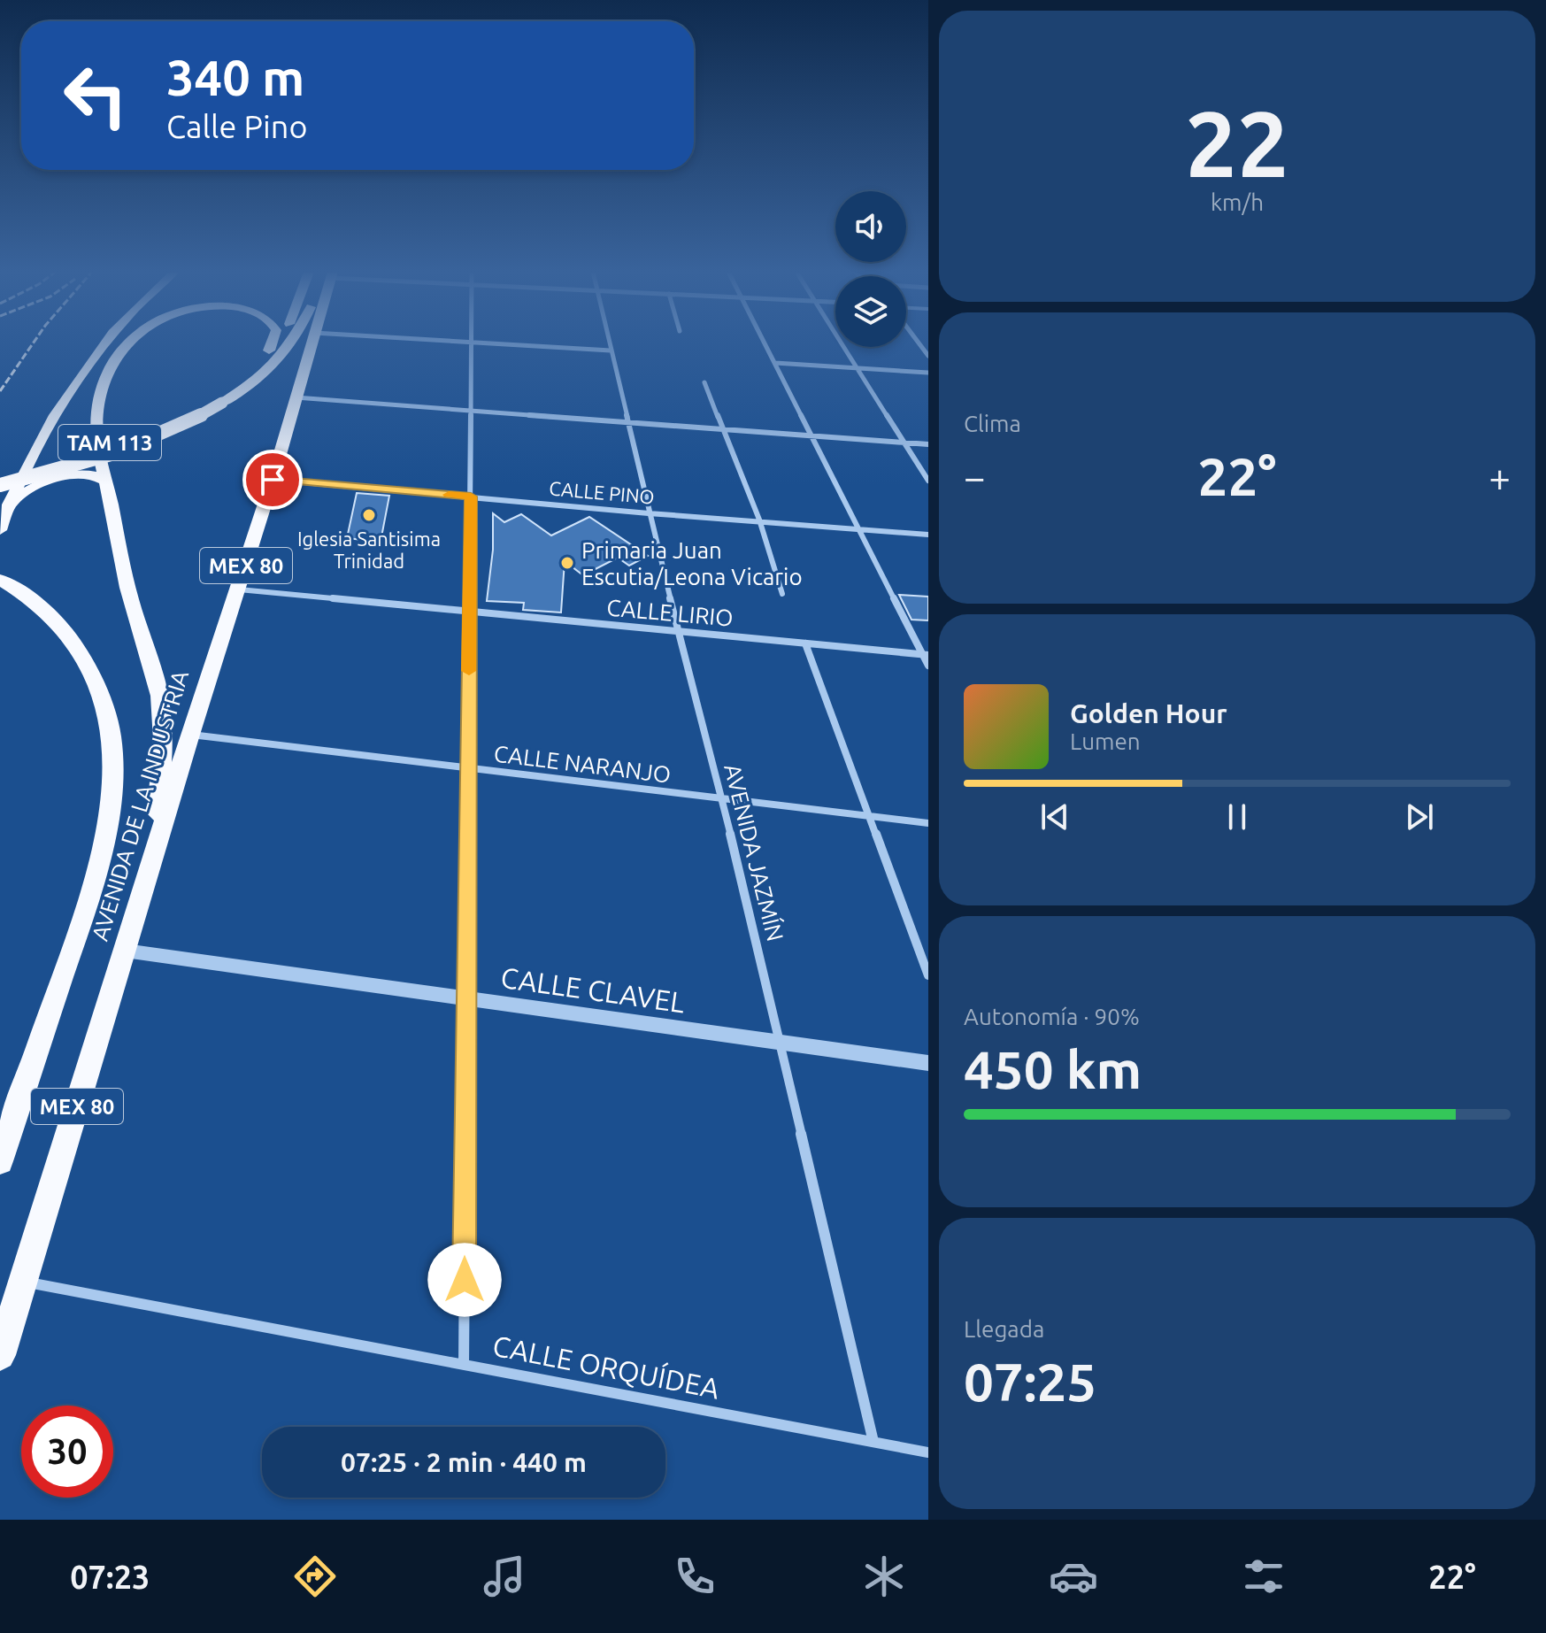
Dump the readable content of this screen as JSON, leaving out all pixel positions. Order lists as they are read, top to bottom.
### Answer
{
  "streets": {
    "highway": ["TAM 113", "MEX 80", "AVENIDA DE LA INDUSTRIA"],
    "street": [
      "CALLE PINO",
      "CALLE LIRIO",
      "CALLE NARANJO",
      "AVENIDA JAZMÍN",
      "CALLE CLAVEL",
      "CALLE ORQUÍDEA"
    ]
  },
  "crossings": [
    ["CALLE PINO", "AVENIDA DE LA INDUSTRIA"],
    ["CALLE PINO", "AVENIDA JAZMÍN"],
    ["CALLE LIRIO", "AVENIDA DE LA INDUSTRIA"],
    ["CALLE LIRIO", "AVENIDA JAZMÍN"],
    ["CALLE NARANJO", "AVENIDA DE LA INDUSTRIA"],
    ["CALLE NARANJO", "AVENIDA JAZMÍN"],
    ["AVENIDA DE LA INDUSTRIA", "CALLE CLAVEL"],
    ["AVENIDA DE LA INDUSTRIA", "CALLE ORQUÍDEA"],
    ["AVENIDA JAZMÍN", "CALLE CLAVEL"],
    ["AVENIDA JAZMÍN", "CALLE ORQUÍDEA"]
  ],
  "places": ["Iglesia Santisima Trinidad", "Primaria Juan Escutia/Leona Vicario"],
  "page": {
    "tile": [
      ["22", "km/h"],
      "Clima",
      ["Autonomía · 90%", "450 km"],
      ["Llegada", "07:25"]
    ],
    "turn": ["340 m", "Calle Pino"],
    "heat": ["−", "22°", "+"],
    "song": ["Golden Hour", "Lumen"],
    "limit": "30",
    "trip": "07:25 · 2 min · 440 m",
    "tabs": ["07:23", "22°"]
  }
}
